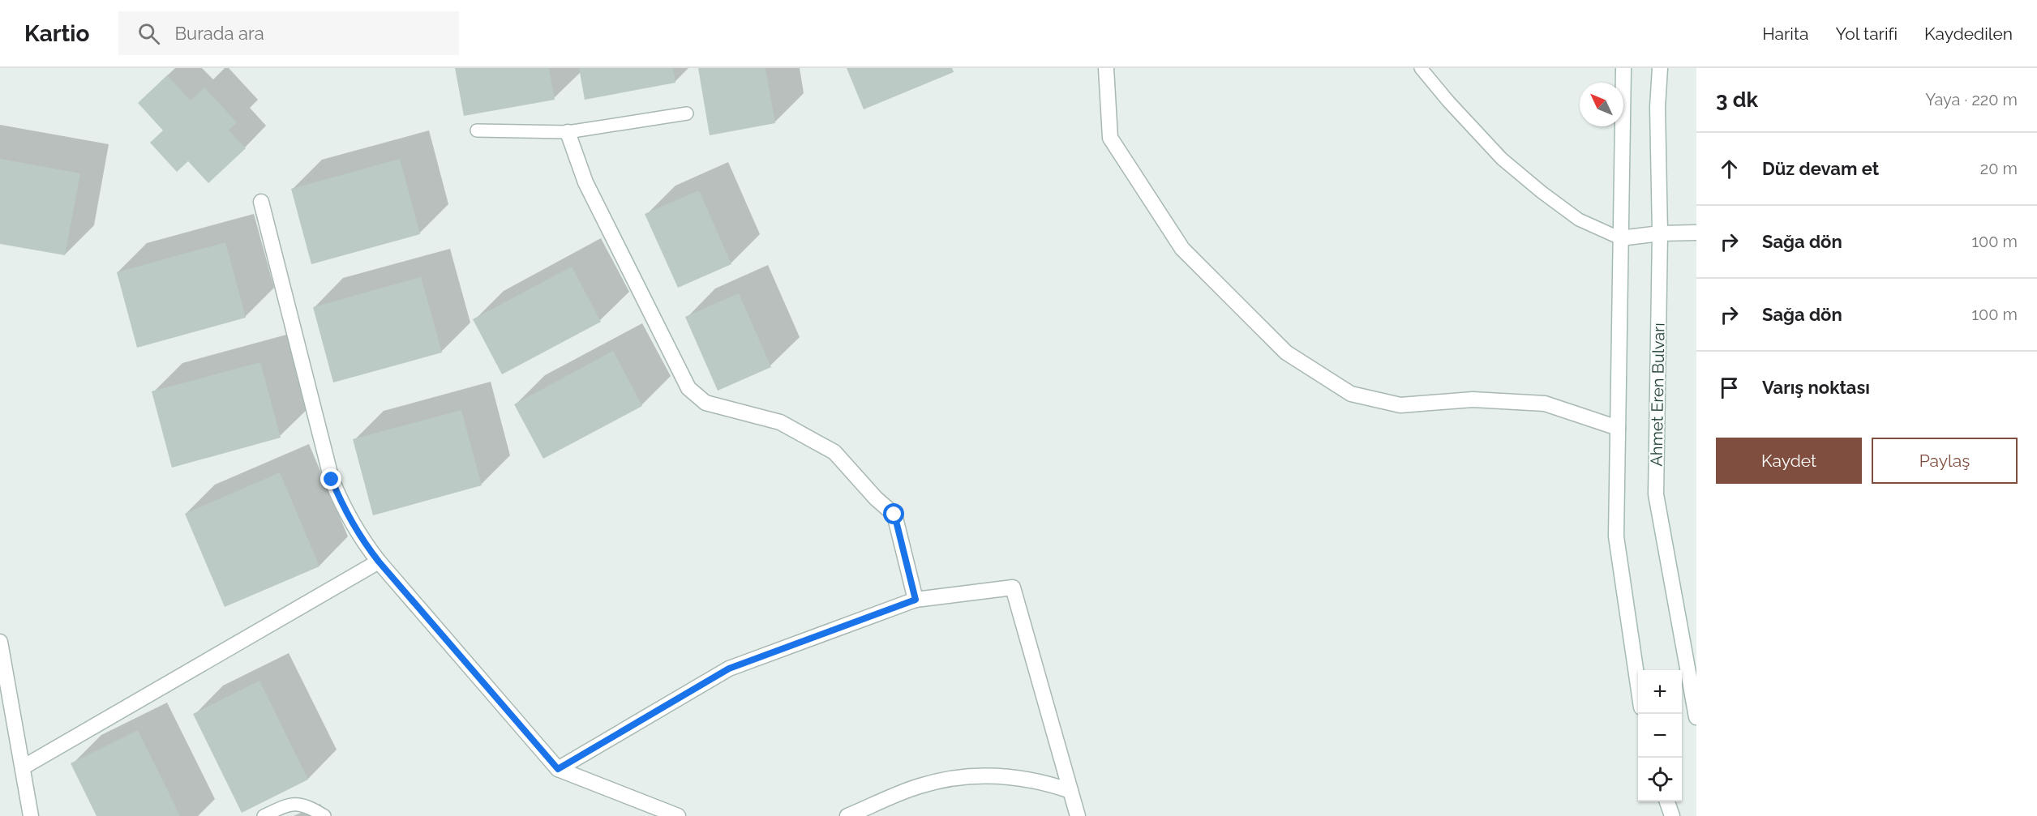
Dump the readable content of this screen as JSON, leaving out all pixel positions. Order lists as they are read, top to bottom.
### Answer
{
  "streets": {
    "street": ["Ahmet Eren Bulvarı"]
  },
  "north": "top left",
  "page": {
    "header": "Kartio",
    "search": "Burada ara",
    "nav": ["Harita", "Yol tarifi", "Kaydedilen"],
    "heading": ["3 dk", "Yaya · 220 m"],
    "list": [
      ["Düz devam et", "20 m"],
      ["Sağa dön", "100 m"],
      ["Sağa dön", "100 m"],
      "Varış noktası"
    ],
    "buttons": ["Kaydet", "Paylaş"],
    "map_buttons": ["+", "−"]
  }
}
